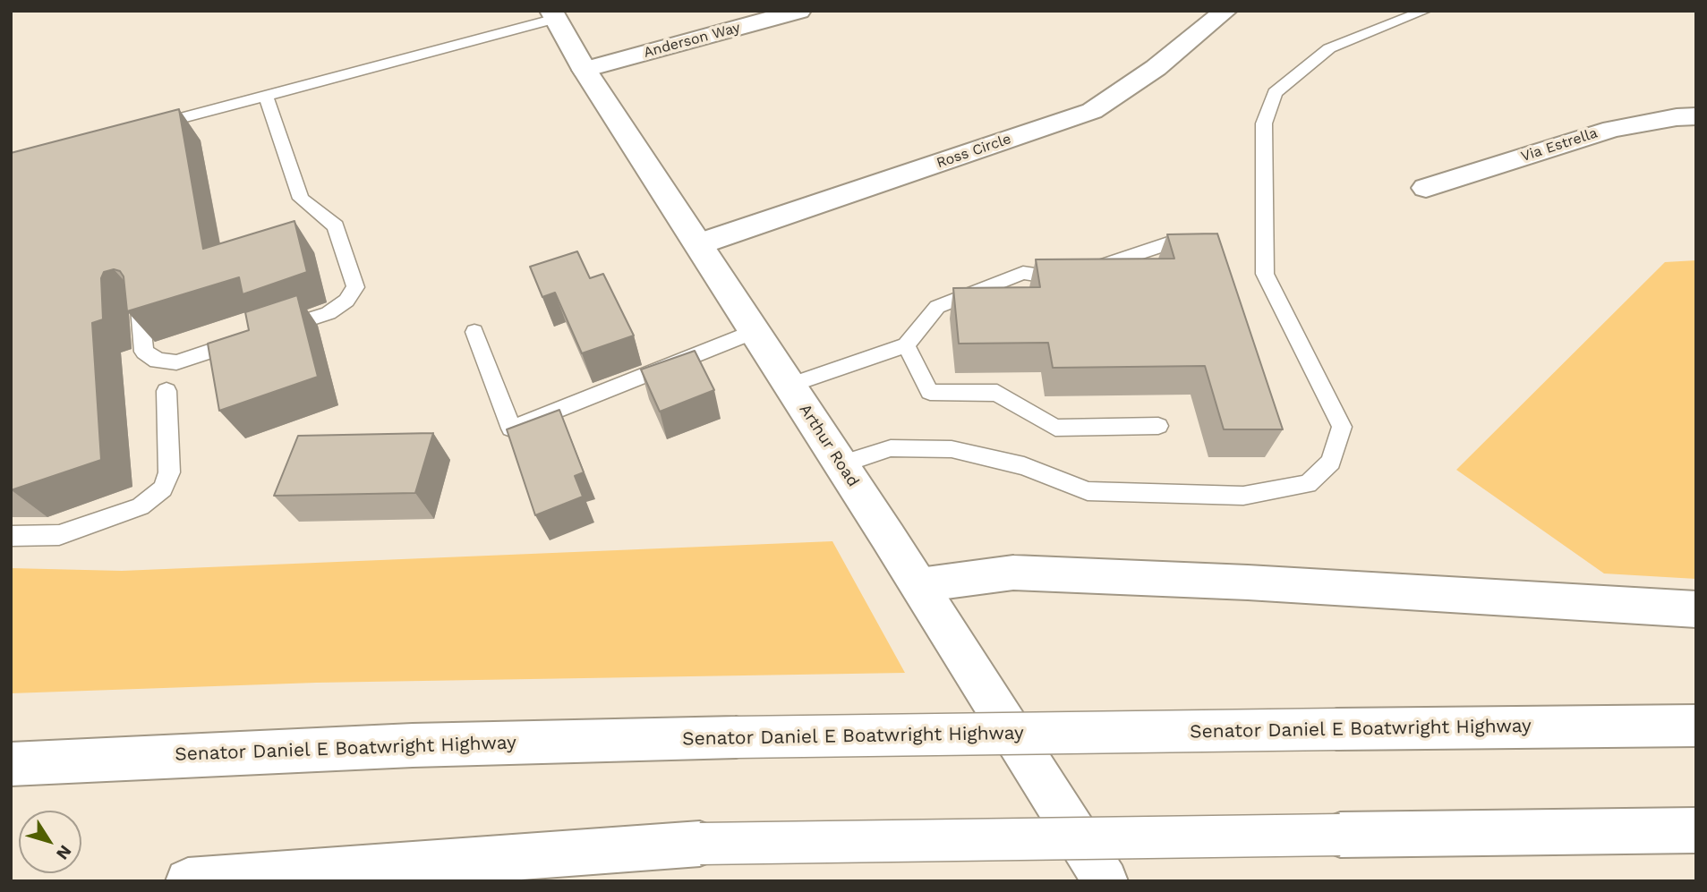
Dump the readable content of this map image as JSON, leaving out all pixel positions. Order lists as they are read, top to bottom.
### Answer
{
  "streets": {
    "main road": [
      "Anderson Way",
      "Via Estrella",
      "Ross Circle",
      "Arthur Road",
      "Senator Daniel E Boatwright Highway"
    ]
  },
  "crossings": [
    ["Anderson Way", "Arthur Road"],
    ["Ross Circle", "Arthur Road"]
  ],
  "north": "bottom right"
}
